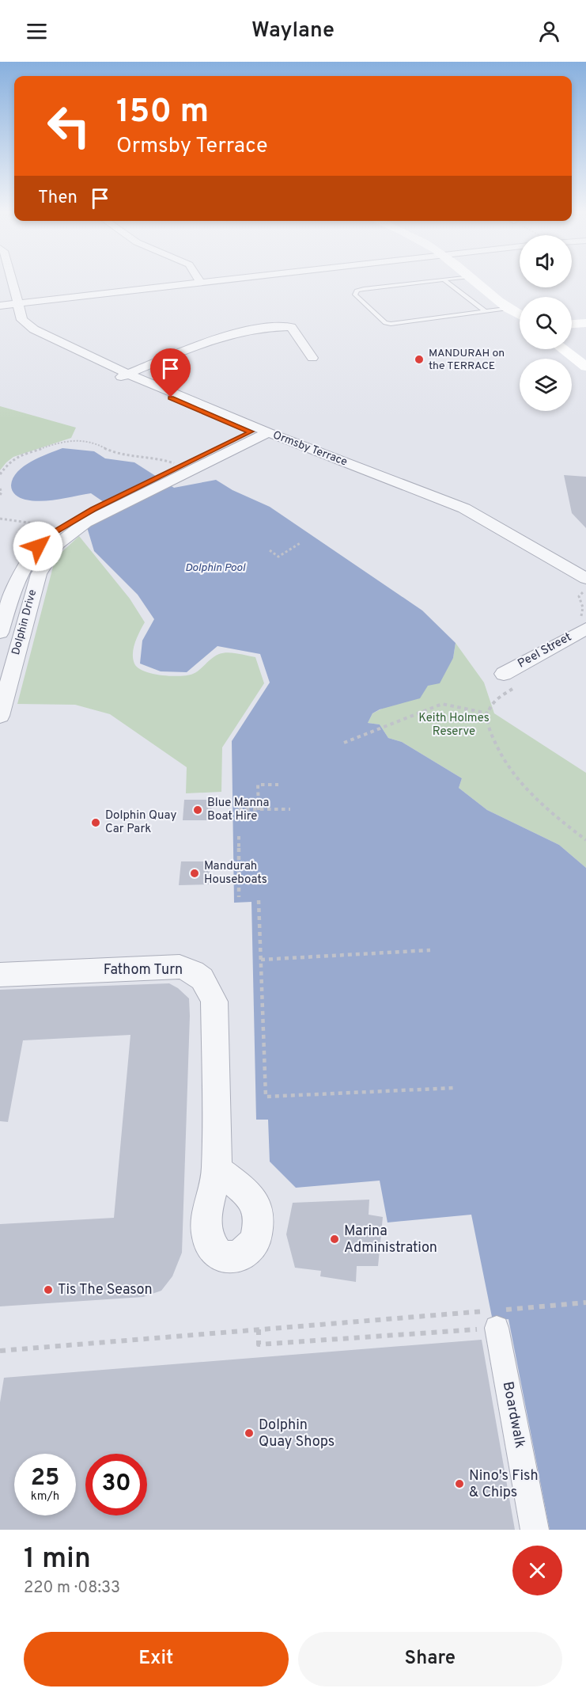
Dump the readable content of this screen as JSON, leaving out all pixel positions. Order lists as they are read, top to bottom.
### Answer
{
  "streets": {
    "street": [
      "Ormsby Terrace",
      "Dolphin Drive",
      "Peel Street",
      "Fathom Turn",
      "Boardwalk"
    ]
  },
  "crossings": [
    ["Ormsby Terrace", "Dolphin Drive"]
  ],
  "water": ["Dolphin Pool"],
  "parks": ["Keith Holmes Reserve"],
  "places": [
    "MANDURAH on the TERRACE",
    "Blue Manna Boat Hire",
    "Dolphin Quay Car Park",
    "Mandurah Houseboats",
    "Marina Administration",
    "Tis The Season",
    "Dolphin Quay Shops",
    "Nino's Fish & Chips"
  ],
  "page": {
    "header": "Waylane",
    "turn": ["150 m", "Ormsby Terrace"],
    "then": "Then",
    "speed": "25 km/h",
    "limit": "30",
    "heading": ["1 min", "220 m · 08:33"],
    "buttons": ["Exit", "Share"]
  }
}
